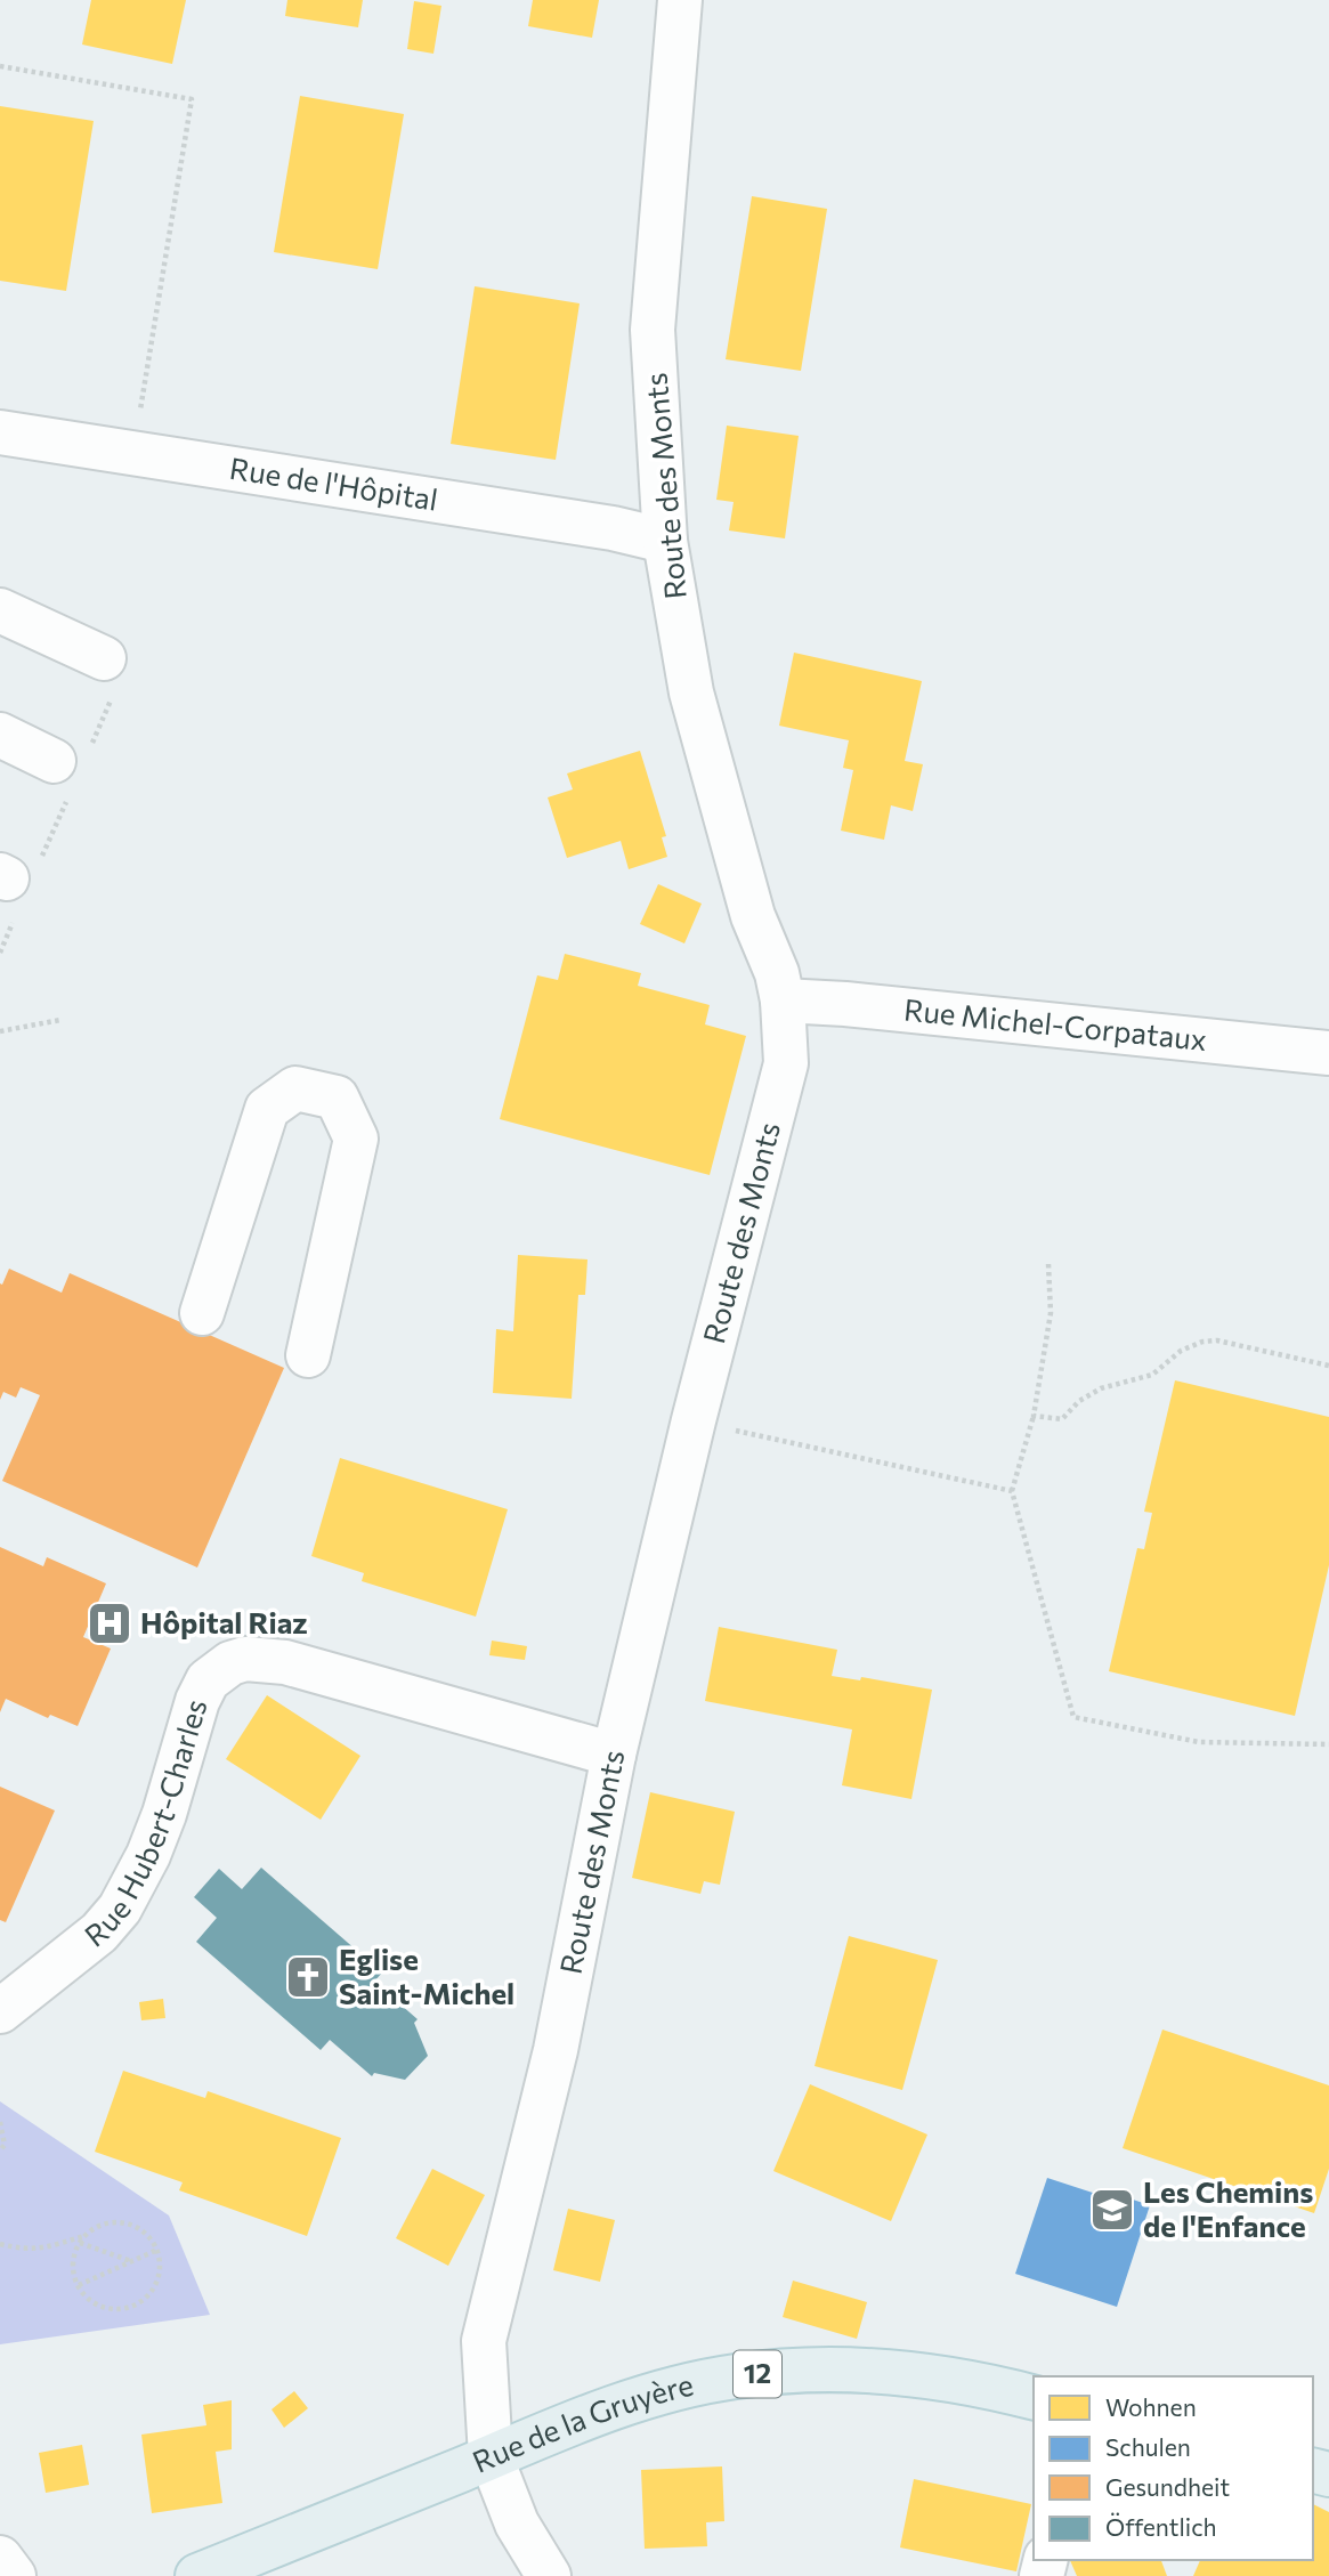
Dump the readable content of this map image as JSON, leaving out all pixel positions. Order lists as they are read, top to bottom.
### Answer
{
  "streets": {
    "main road": ["12", "Rue de la Gruyère"],
    "street": [
      "Rue de l'Hôpital",
      "Route des Monts",
      "Rue Michel-Corpataux",
      "Rue Hubert-Charles"
    ]
  },
  "crossings": [
    ["Rue de l'Hôpital", "Route des Monts"],
    ["Route des Monts", "Rue Michel-Corpataux"],
    ["Route des Monts", "Rue Hubert-Charles"],
    ["Route des Monts", "Rue de la Gruyère"]
  ],
  "places": {
    "hospital": ["Hôpital Riaz"],
    "church": ["Eglise Saint-Michel"],
    "school or university": ["Les Chemins de l'Enfance"]
  },
  "legend": [
    "Wohnen",
    "Schulen",
    "Gesundheit",
    "Öffentlich"
  ]
}
